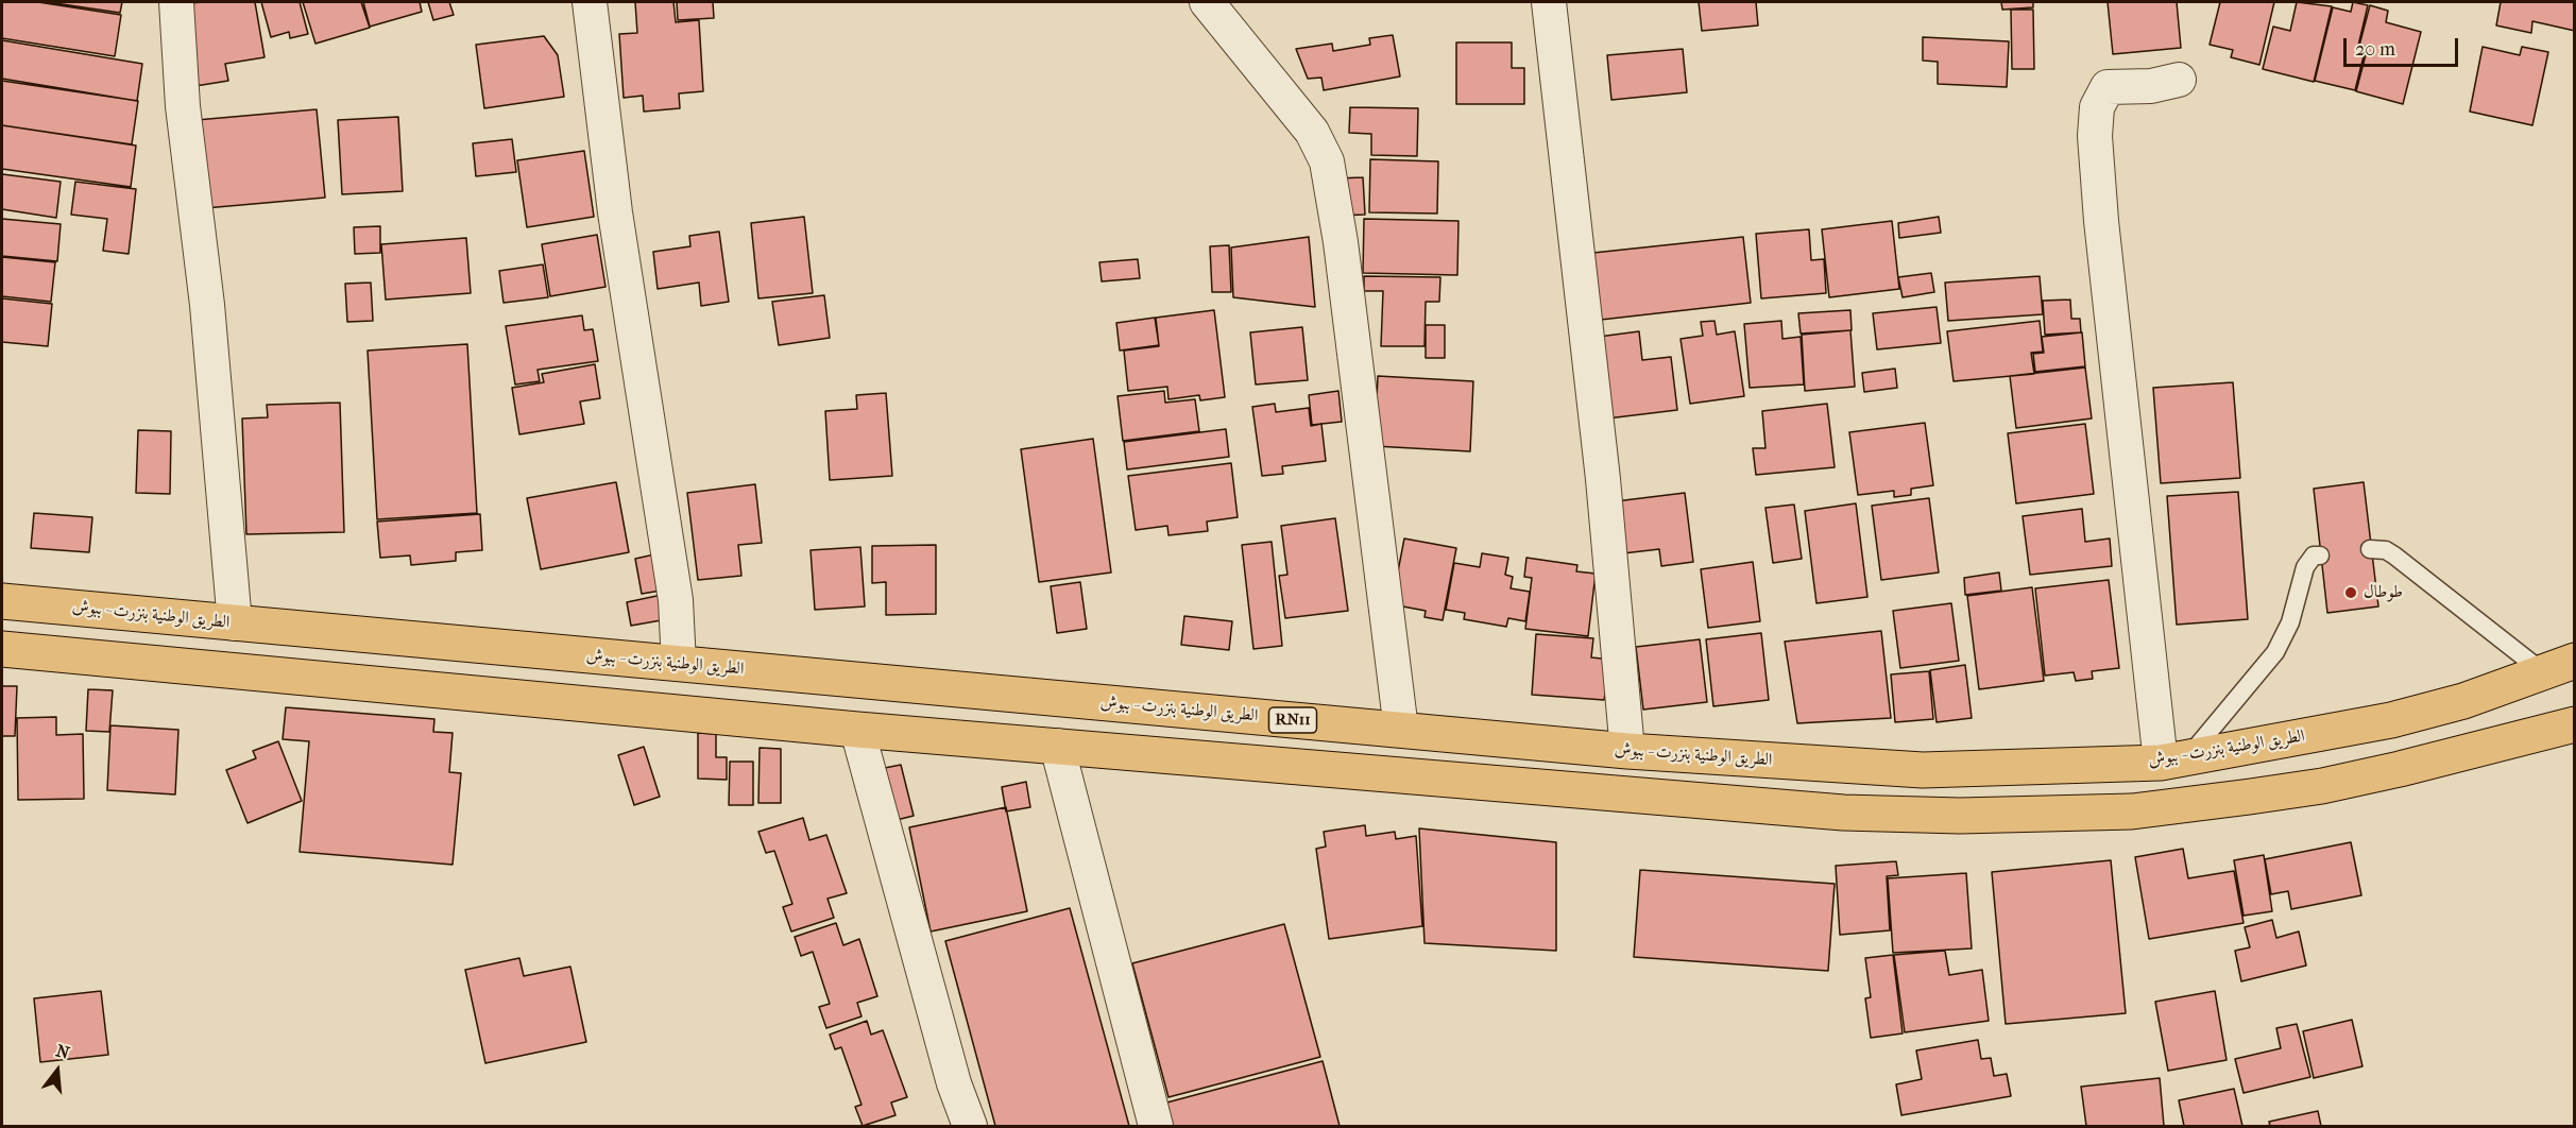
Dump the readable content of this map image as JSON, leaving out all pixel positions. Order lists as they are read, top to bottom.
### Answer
{
  "streets": {
    "main road": ["الطريق الوطنية بنزرت - ببوش", "RN11"]
  },
  "places": ["طوطال"],
  "scale_bar": "20 m",
  "north": "top"
}
